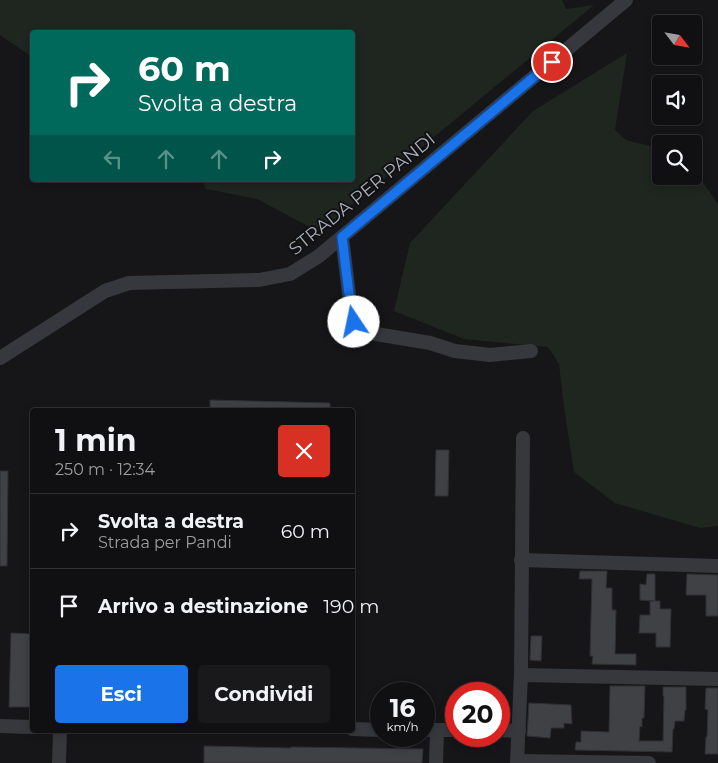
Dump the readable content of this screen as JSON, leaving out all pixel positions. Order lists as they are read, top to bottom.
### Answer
{
  "streets": {
    "street": ["STRADA PER PANDI"]
  },
  "north": "bottom right",
  "page": {
    "turn": ["60 m", "Svolta a destra"],
    "heading": ["1 min", "250 m · 12:34"],
    "list": [
      {
        "name": "Svolta a destra",
        "note": "Strada per Pandi",
        "value": "60 m"
      },
      {
        "name": "Arrivo a destinazione",
        "value": "190 m"
      }
    ],
    "buttons": ["Esci", "Condividi"],
    "speed": "16 km/h",
    "limit": "20"
  }
}
